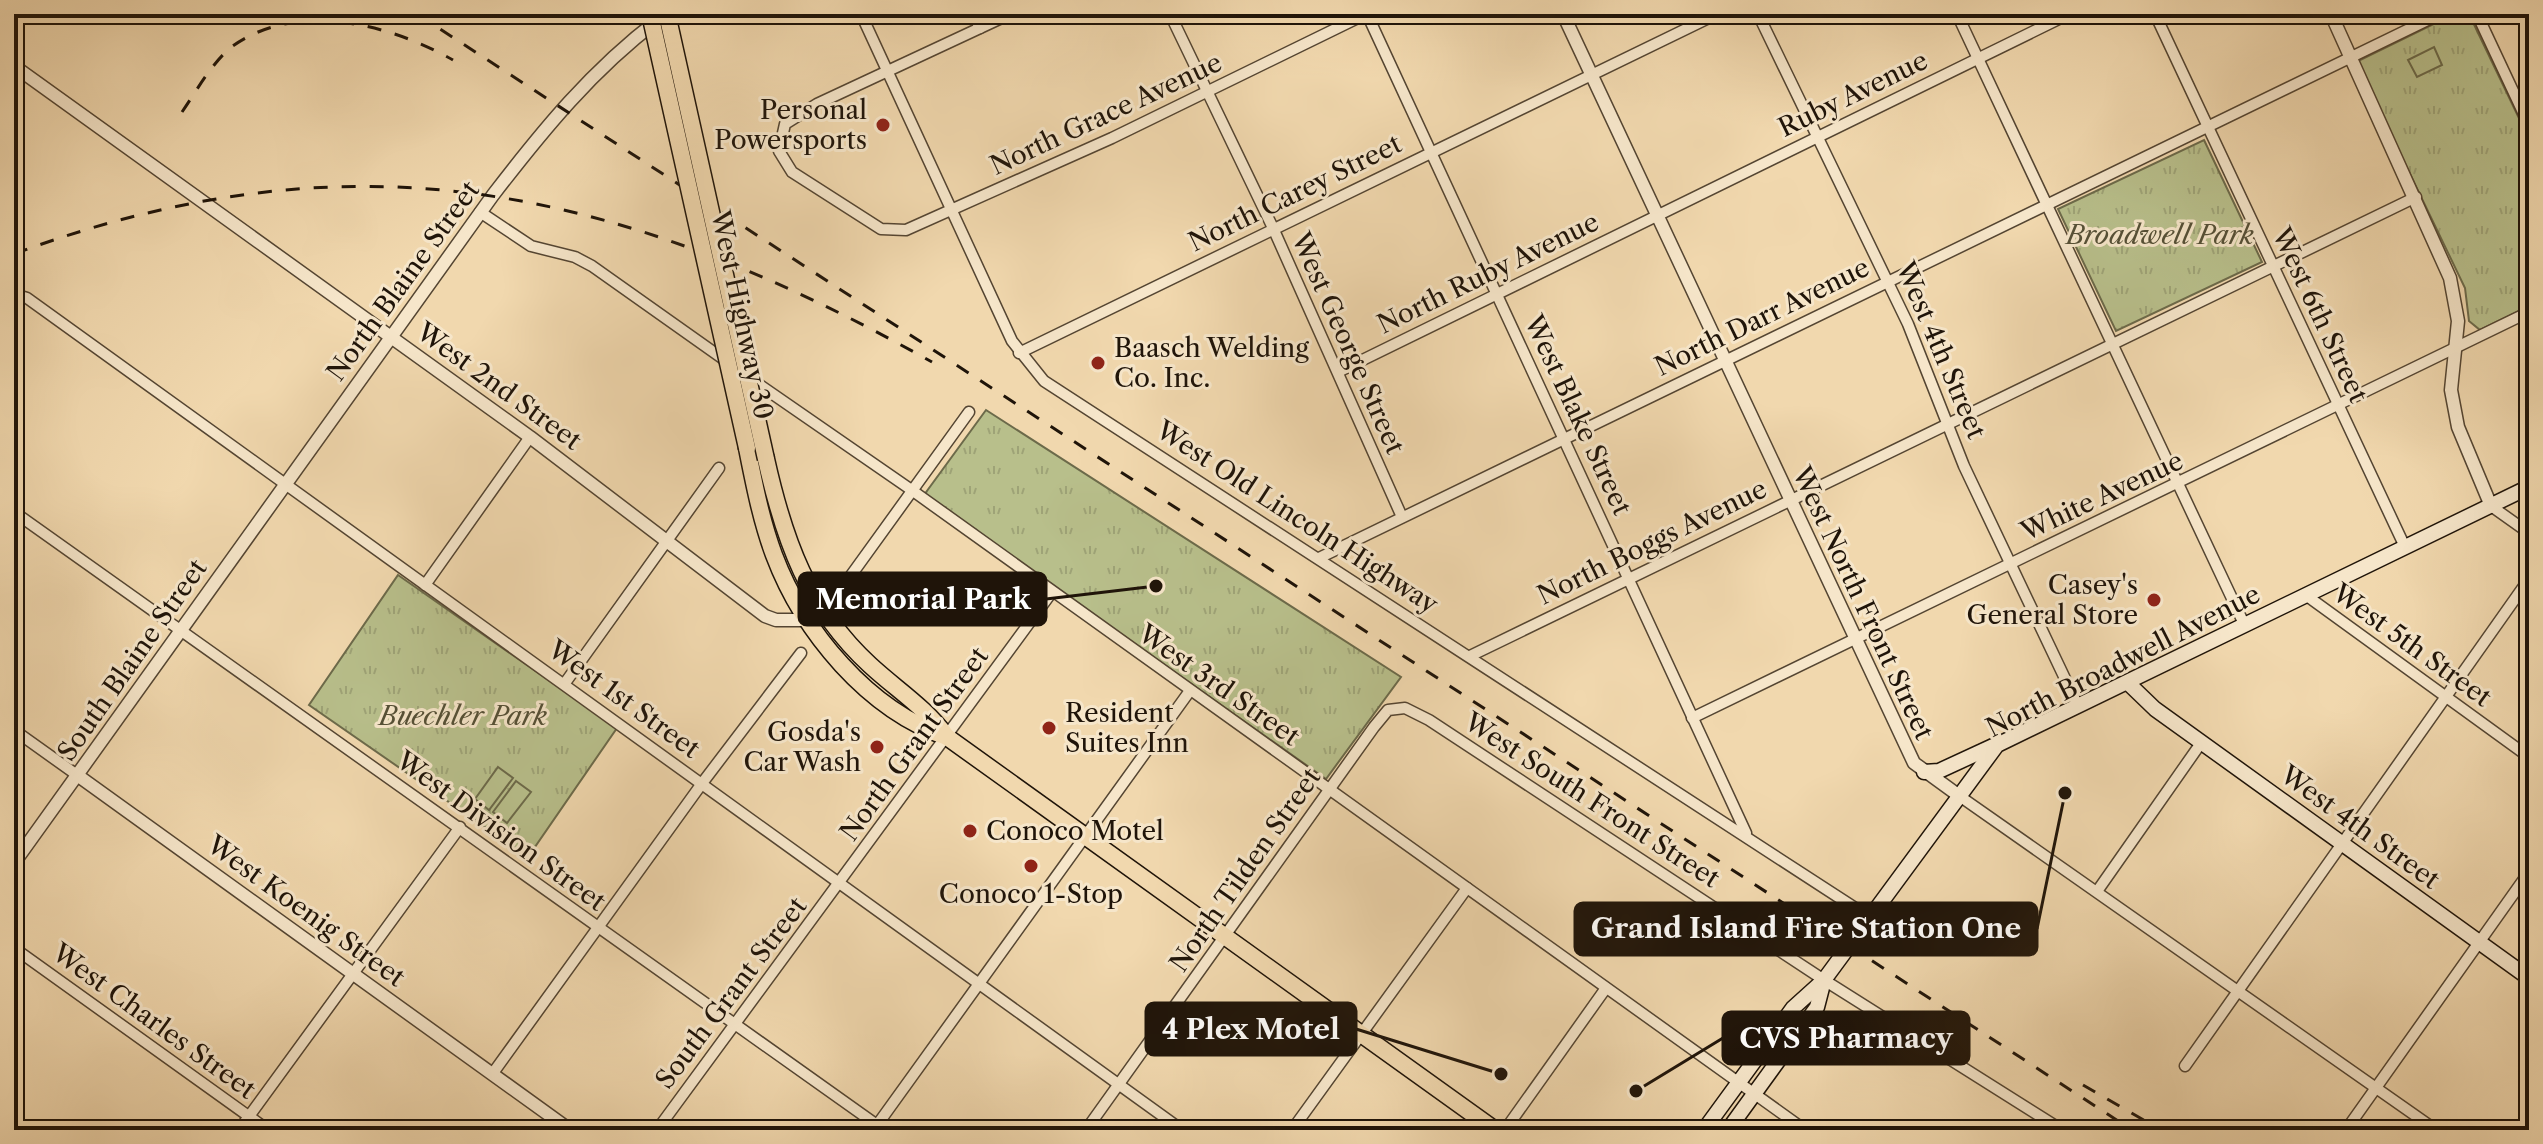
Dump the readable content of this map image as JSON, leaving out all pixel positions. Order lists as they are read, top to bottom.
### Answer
{
  "streets": {
    "highway": ["West Highway 30"],
    "main road": ["West 4th Street", "North Broadwell Avenue"],
    "street": [
      "Ruby Avenue",
      "North Grace Avenue",
      "North Carey Street",
      "North Ruby Avenue",
      "North Blaine Street",
      "West 6th Street",
      "North Darr Avenue",
      "West George Street",
      "West 2nd Street",
      "West Blake Street",
      "White Avenue",
      "West Old Lincoln Highway",
      "North Boggs Avenue",
      "West North Front Street",
      "West 5th Street",
      "South Blaine Street",
      "West 3rd Street",
      "West 1st Street",
      "North Grant Street",
      "West South Front Street",
      "West Division Street",
      "North Tilden Street",
      "West Koenig Street",
      "South Grant Street",
      "West Charles Street"
    ]
  },
  "crossings": [
    ["Ruby Avenue", "North Ruby Avenue"],
    ["Ruby Avenue", "West 4th Street"],
    ["Ruby Avenue", "West North Front Street"],
    ["North Grace Avenue", "West George Street"],
    ["North Grace Avenue", "West Blake Street"],
    ["North Grace Avenue", "West Old Lincoln Highway"],
    ["North Carey Street", "West George Street"],
    ["North Carey Street", "West Blake Street"],
    ["North Carey Street", "West Old Lincoln Highway"],
    ["North Carey Street", "West North Front Street"],
    ["North Ruby Avenue", "West George Street"],
    ["North Ruby Avenue", "West Blake Street"],
    ["North Ruby Avenue", "West North Front Street"],
    ["North Blaine Street", "West Highway 30"],
    ["North Blaine Street", "West 2nd Street"],
    ["North Blaine Street", "South Blaine Street"],
    ["North Blaine Street", "West 3rd Street"],
    ["North Blaine Street", "West 1st Street"],
    ["West Highway 30", "West 2nd Street"],
    ["West 6th Street", "North Darr Avenue"],
    ["West 6th Street", "White Avenue"],
    ["West 6th Street", "North Boggs Avenue"],
    ["West 6th Street", "North Broadwell Avenue"],
    ["North Darr Avenue", "West George Street"],
    ["North Darr Avenue", "West 4th Street"],
    ["North Darr Avenue", "West Blake Street"],
    ["North Darr Avenue", "West Old Lincoln Highway"],
    ["North Darr Avenue", "West North Front Street"],
    ["West 4th Street", "White Avenue"],
    ["West 4th Street", "North Boggs Avenue"],
    ["West 4th Street", "North Broadwell Avenue"],
    ["West Blake Street", "White Avenue"],
    ["West Blake Street", "West Old Lincoln Highway"],
    ["West Blake Street", "North Boggs Avenue"],
    ["White Avenue", "West North Front Street"],
    ["West Old Lincoln Highway", "North Boggs Avenue"],
    ["West Old Lincoln Highway", "North Broadwell Avenue"],
    ["North Boggs Avenue", "West North Front Street"],
    ["West North Front Street", "North Broadwell Avenue"],
    ["West 5th Street", "North Broadwell Avenue"],
    ["South Blaine Street", "West 1st Street"],
    ["South Blaine Street", "West Division Street"],
    ["South Blaine Street", "West Koenig Street"],
    ["North Broadwell Avenue", "West 3rd Street"],
    ["North Broadwell Avenue", "West South Front Street"],
    ["West 3rd Street", "North Grant Street"],
    ["West 3rd Street", "North Tilden Street"],
    ["West 1st Street", "North Grant Street"],
    ["West 1st Street", "North Tilden Street"],
    ["West 1st Street", "South Grant Street"],
    ["North Grant Street", "South Grant Street"],
    ["West South Front Street", "North Tilden Street"],
    ["West Division Street", "South Grant Street"]
  ],
  "parks": ["Broadwell Park", "Buechler Park"],
  "places": [
    "Personal Powersports",
    "Baasch Welding Co. Inc.",
    "Memorial Park",
    "Casey's General Store",
    "Resident Suites Inn",
    "Gosda's Car Wash",
    "Grand Island Fire Station One",
    "Conoco Motel",
    "Conoco 1-Stop",
    "4 Plex Motel",
    "CVS Pharmacy"
  ]
}
